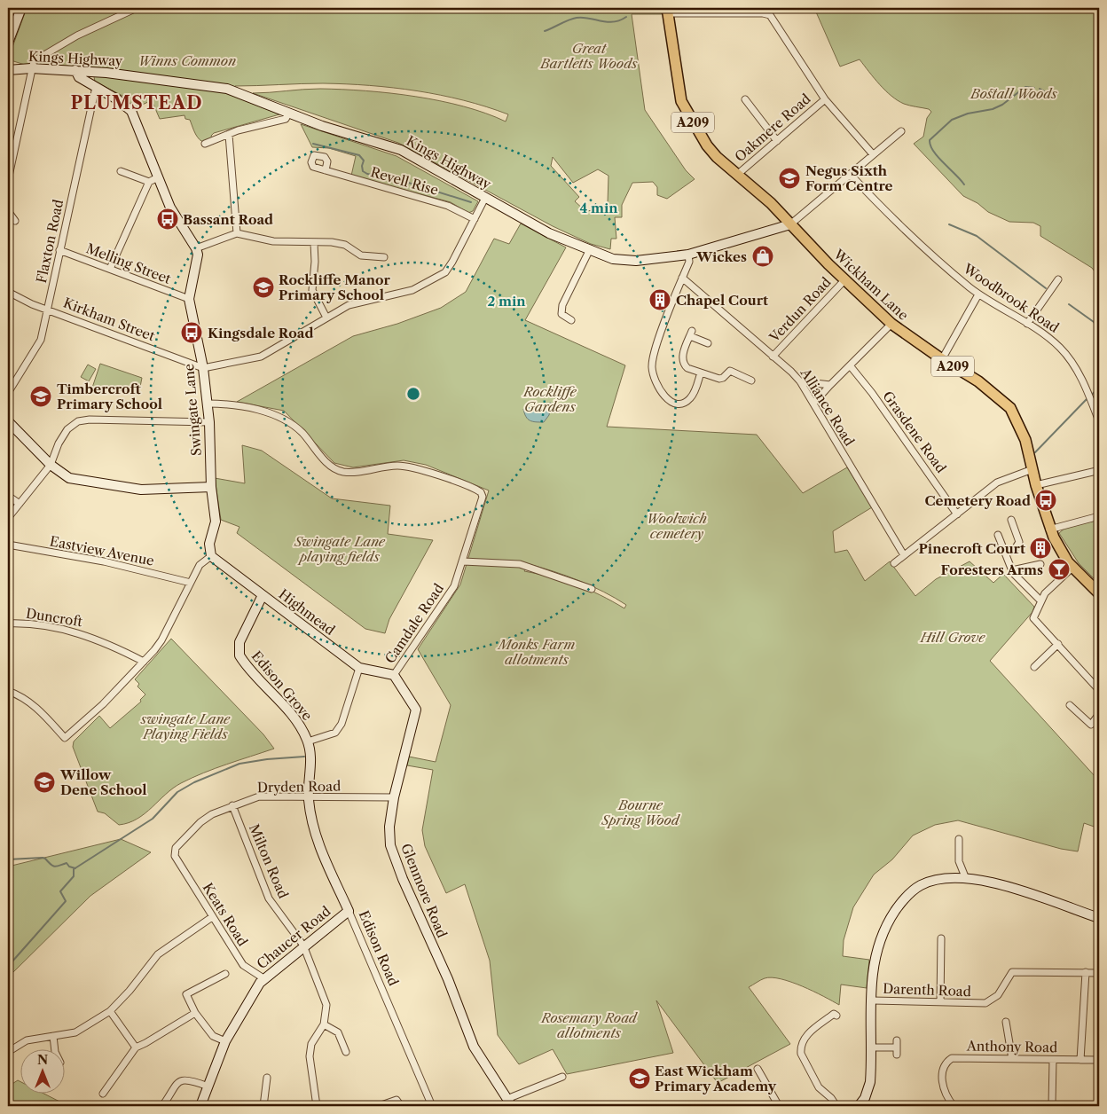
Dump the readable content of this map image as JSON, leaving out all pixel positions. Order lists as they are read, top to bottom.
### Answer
{
  "streets": {
    "main road": ["A209", "Wickham Lane"],
    "street": [
      "Kings Highway",
      "Oakmere Road",
      "Revell Rise",
      "Flaxton Road",
      "Melling Street",
      "Woodbrook Road",
      "Verdun Road",
      "Kirkham Street",
      "Alliance Road",
      "Swingate Lane",
      "Grasdene Road",
      "Eastview Avenue",
      "Highmead",
      "Duncroft",
      "Camdale Road",
      "Edison Grove",
      "Dryden Road",
      "Milton Road",
      "Glenmore Road",
      "Keats Road",
      "Chaucer Road",
      "Edison Road",
      "Darenth Road",
      "Anthony Road"
    ]
  },
  "crossings": [
    ["Kings Highway", "Wickham Lane"],
    ["A209", "Wickham Lane"],
    ["Oakmere Road", "Wickham Lane"],
    ["Flaxton Road", "Melling Street"],
    ["Flaxton Road", "Kirkham Street"],
    ["Melling Street", "Swingate Lane"],
    ["Wickham Lane", "Verdun Road"],
    ["Verdun Road", "Alliance Road"],
    ["Kirkham Street", "Swingate Lane"],
    ["Swingate Lane", "Highmead"],
    ["Swingate Lane", "Camdale Road"],
    ["Highmead", "Camdale Road"],
    ["Highmead", "Edison Grove"],
    ["Highmead", "Glenmore Road"],
    ["Camdale Road", "Glenmore Road"],
    ["Edison Grove", "Dryden Road"],
    ["Edison Grove", "Edison Road"],
    ["Dryden Road", "Milton Road"],
    ["Dryden Road", "Glenmore Road"],
    ["Dryden Road", "Keats Road"],
    ["Dryden Road", "Edison Road"],
    ["Milton Road", "Chaucer Road"],
    ["Keats Road", "Chaucer Road"],
    ["Chaucer Road", "Edison Road"]
  ],
  "districts": ["PLUMSTEAD"],
  "parks": [
    "Great Bartletts Woods",
    "Winns Common",
    "Bostall Woods",
    "Rockliffe Gardens",
    "Woolwich cemetery",
    "Swingate Lane playing fields",
    "Hill Grove",
    "Monks Farm allotments",
    "swingate Lane Playing Fields",
    "Bourne Spring Wood",
    "Rosemary Road allotments"
  ],
  "places": {
    "school or university": [
      "Negus Sixth Form Centre",
      "Rockliffe Manor Primary School",
      "Timbercroft Primary School",
      "Willow Dene School",
      "East Wickham Primary Academy"
    ],
    "bus stop": ["Bassant Road", "Kingsdale Road", "Cemetery Road"],
    "shop": ["Wickes"],
    "building": ["Chapel Court", "Pinecroft Court"],
    "bar": ["Foresters Arms"]
  },
  "north": "top",
  "rings": ["4 min", "2 min"]
}
